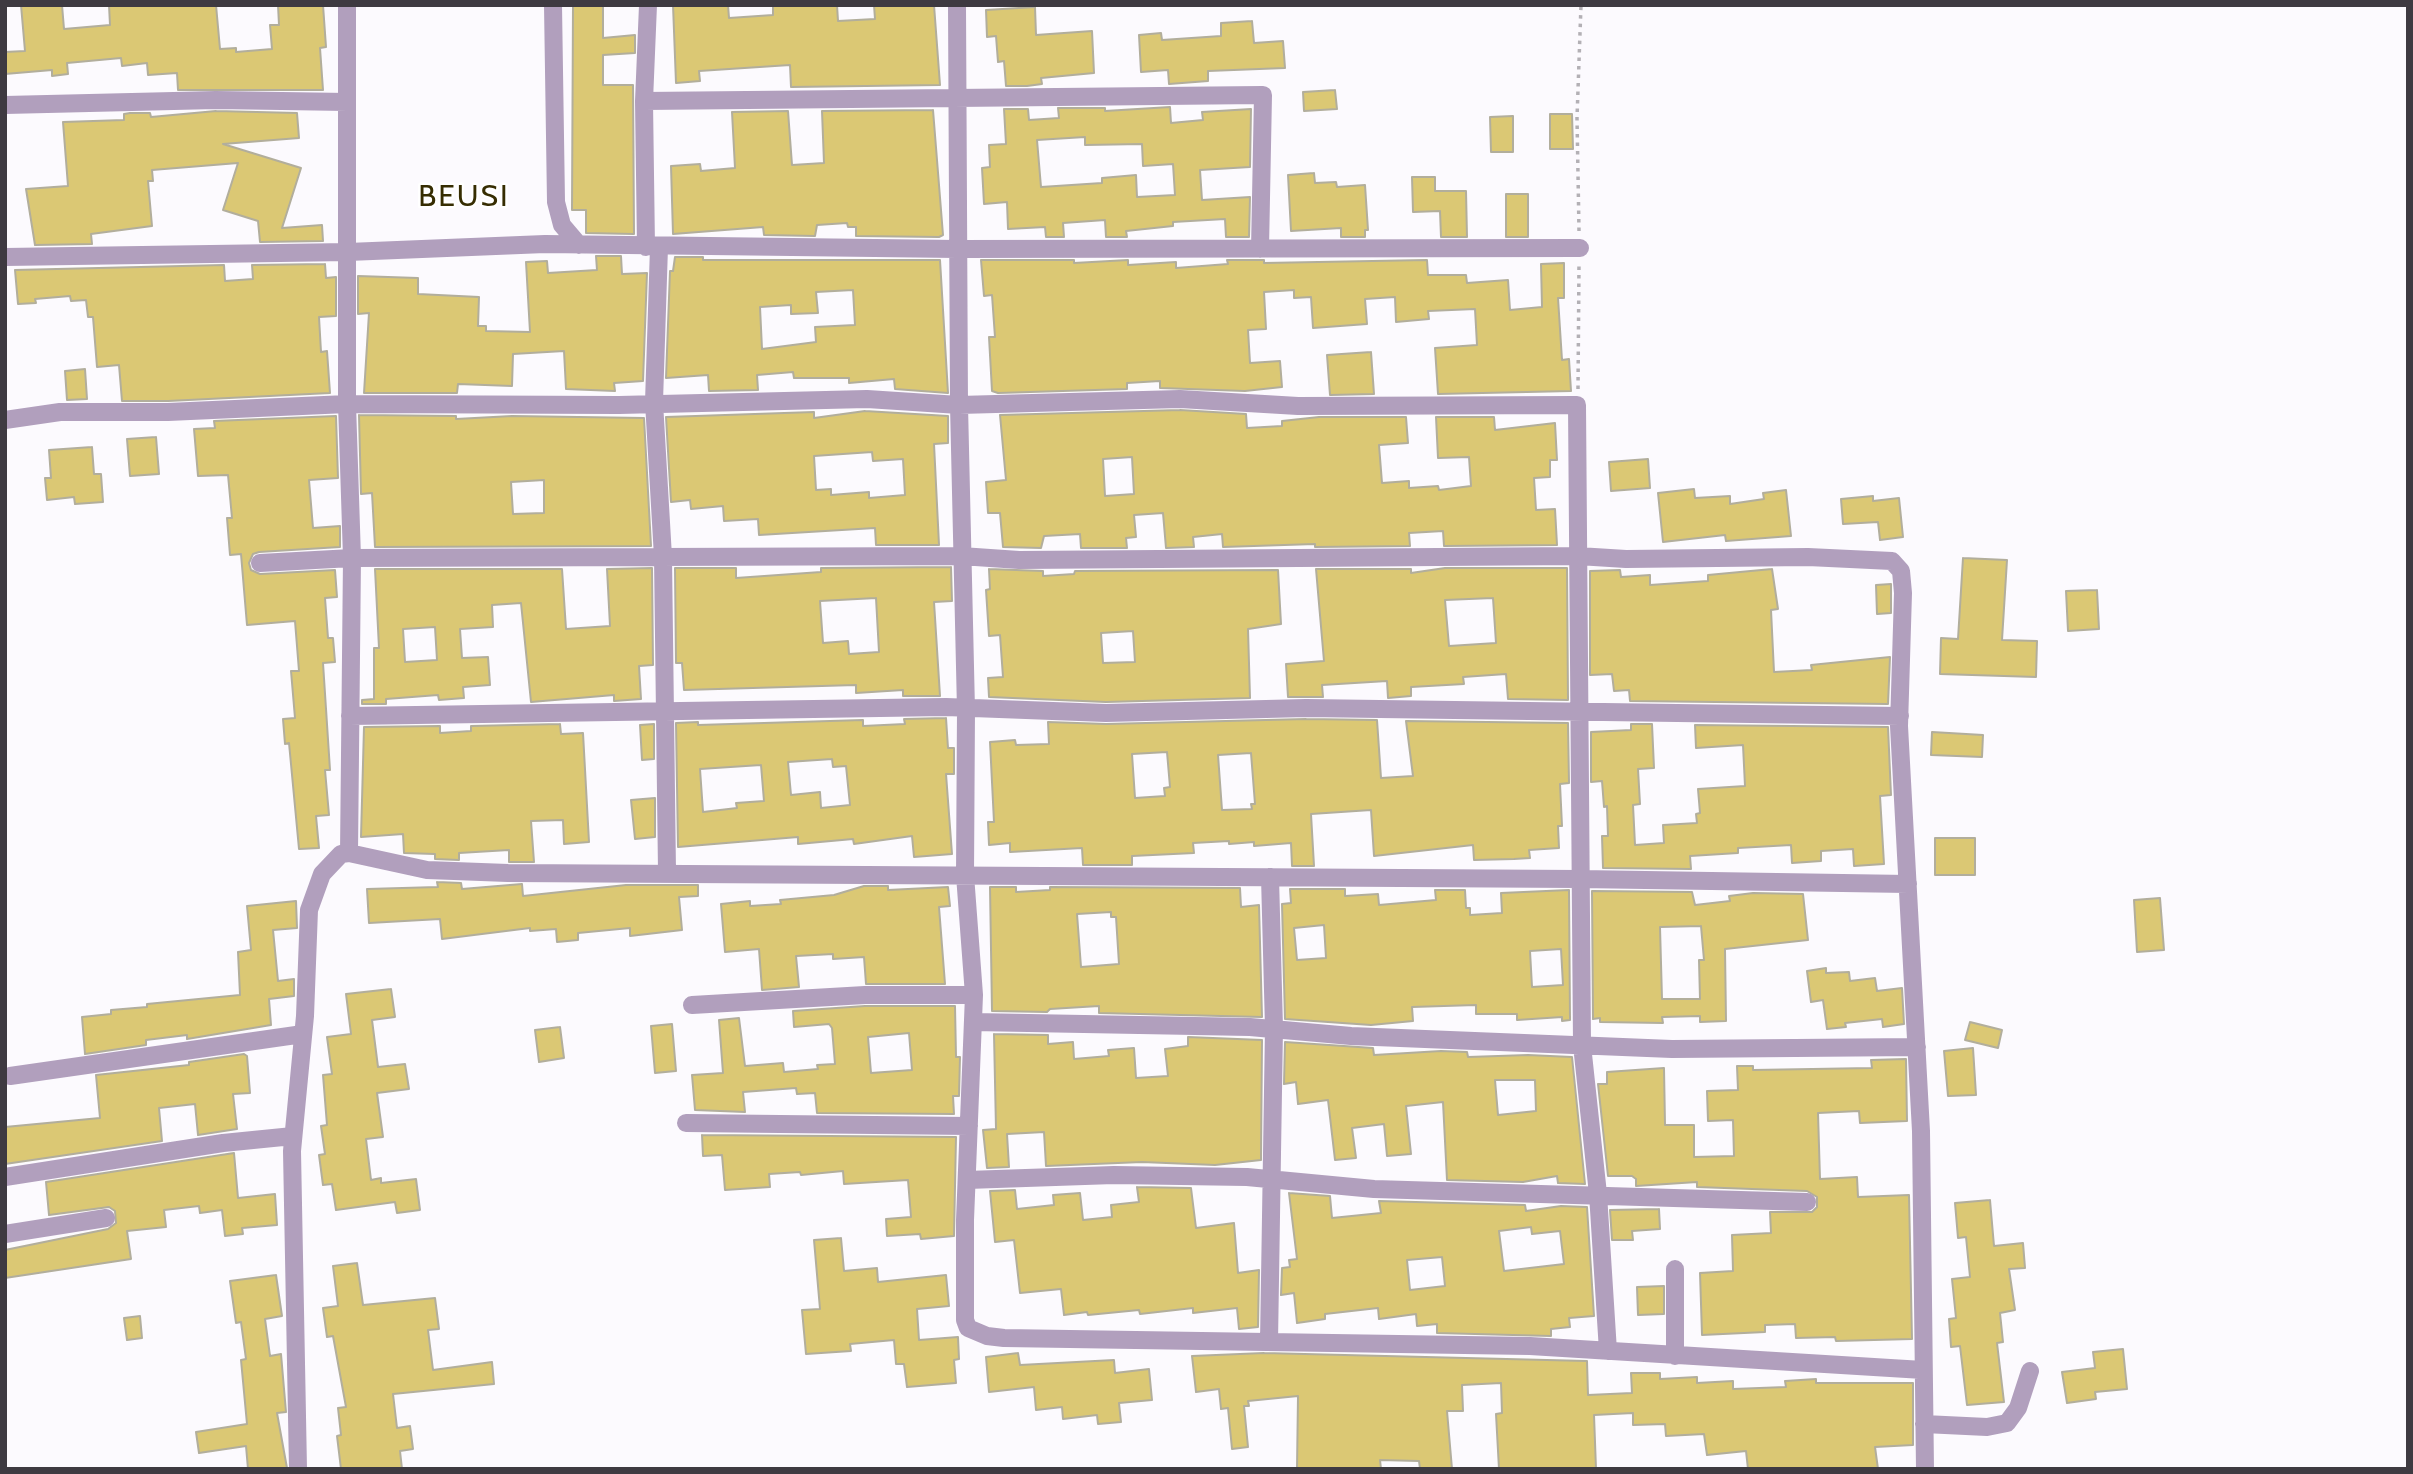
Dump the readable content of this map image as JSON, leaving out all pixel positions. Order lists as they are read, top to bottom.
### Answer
{
  "districts": ["BEUSI"]
}
